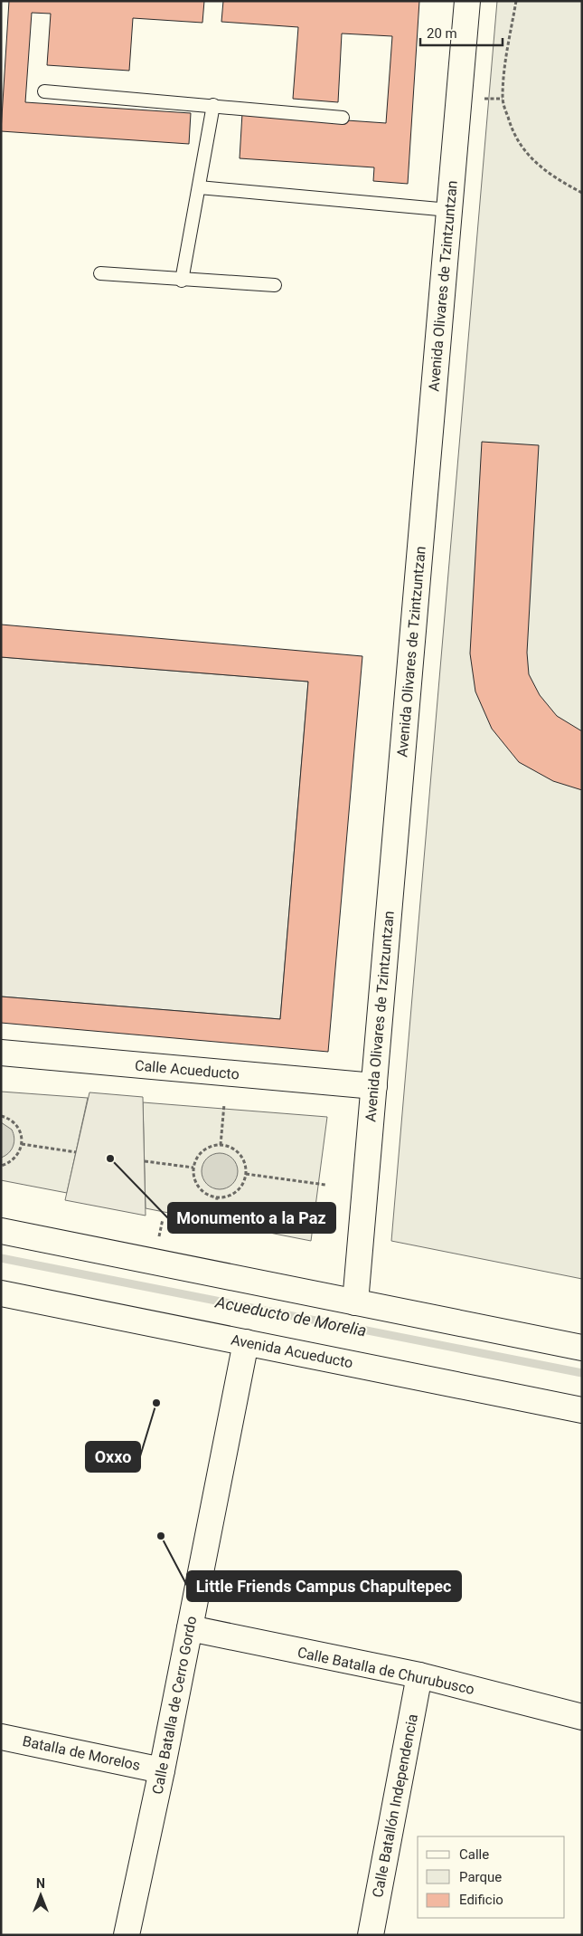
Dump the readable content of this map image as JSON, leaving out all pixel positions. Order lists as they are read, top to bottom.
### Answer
{
  "streets": {
    "street": [
      "Avenida Olivares de Tzintzuntzan",
      "Calle Acueducto",
      "Avenida Acueducto",
      "Calle Batalla de Churubusco",
      "Calle Batalla de Cerro Gordo",
      "Batalla de Morelos",
      "Calle Batallón Independencia"
    ]
  },
  "crossings": [
    ["Avenida Olivares de Tzintzuntzan", "Calle Acueducto"],
    ["Avenida Acueducto", "Calle Batalla de Cerro Gordo"],
    ["Calle Batalla de Churubusco", "Calle Batalla de Cerro Gordo"],
    ["Calle Batalla de Churubusco", "Calle Batallón Independencia"],
    ["Calle Batalla de Cerro Gordo", "Batalla de Morelos"]
  ],
  "water": ["Acueducto de Morelia"],
  "places": ["Monumento a la Paz", "Oxxo", "Little Friends Campus Chapultepec"],
  "legend": ["Calle", "Parque", "Edificio"],
  "scale_bar": "20 m",
  "north": "top"
}
